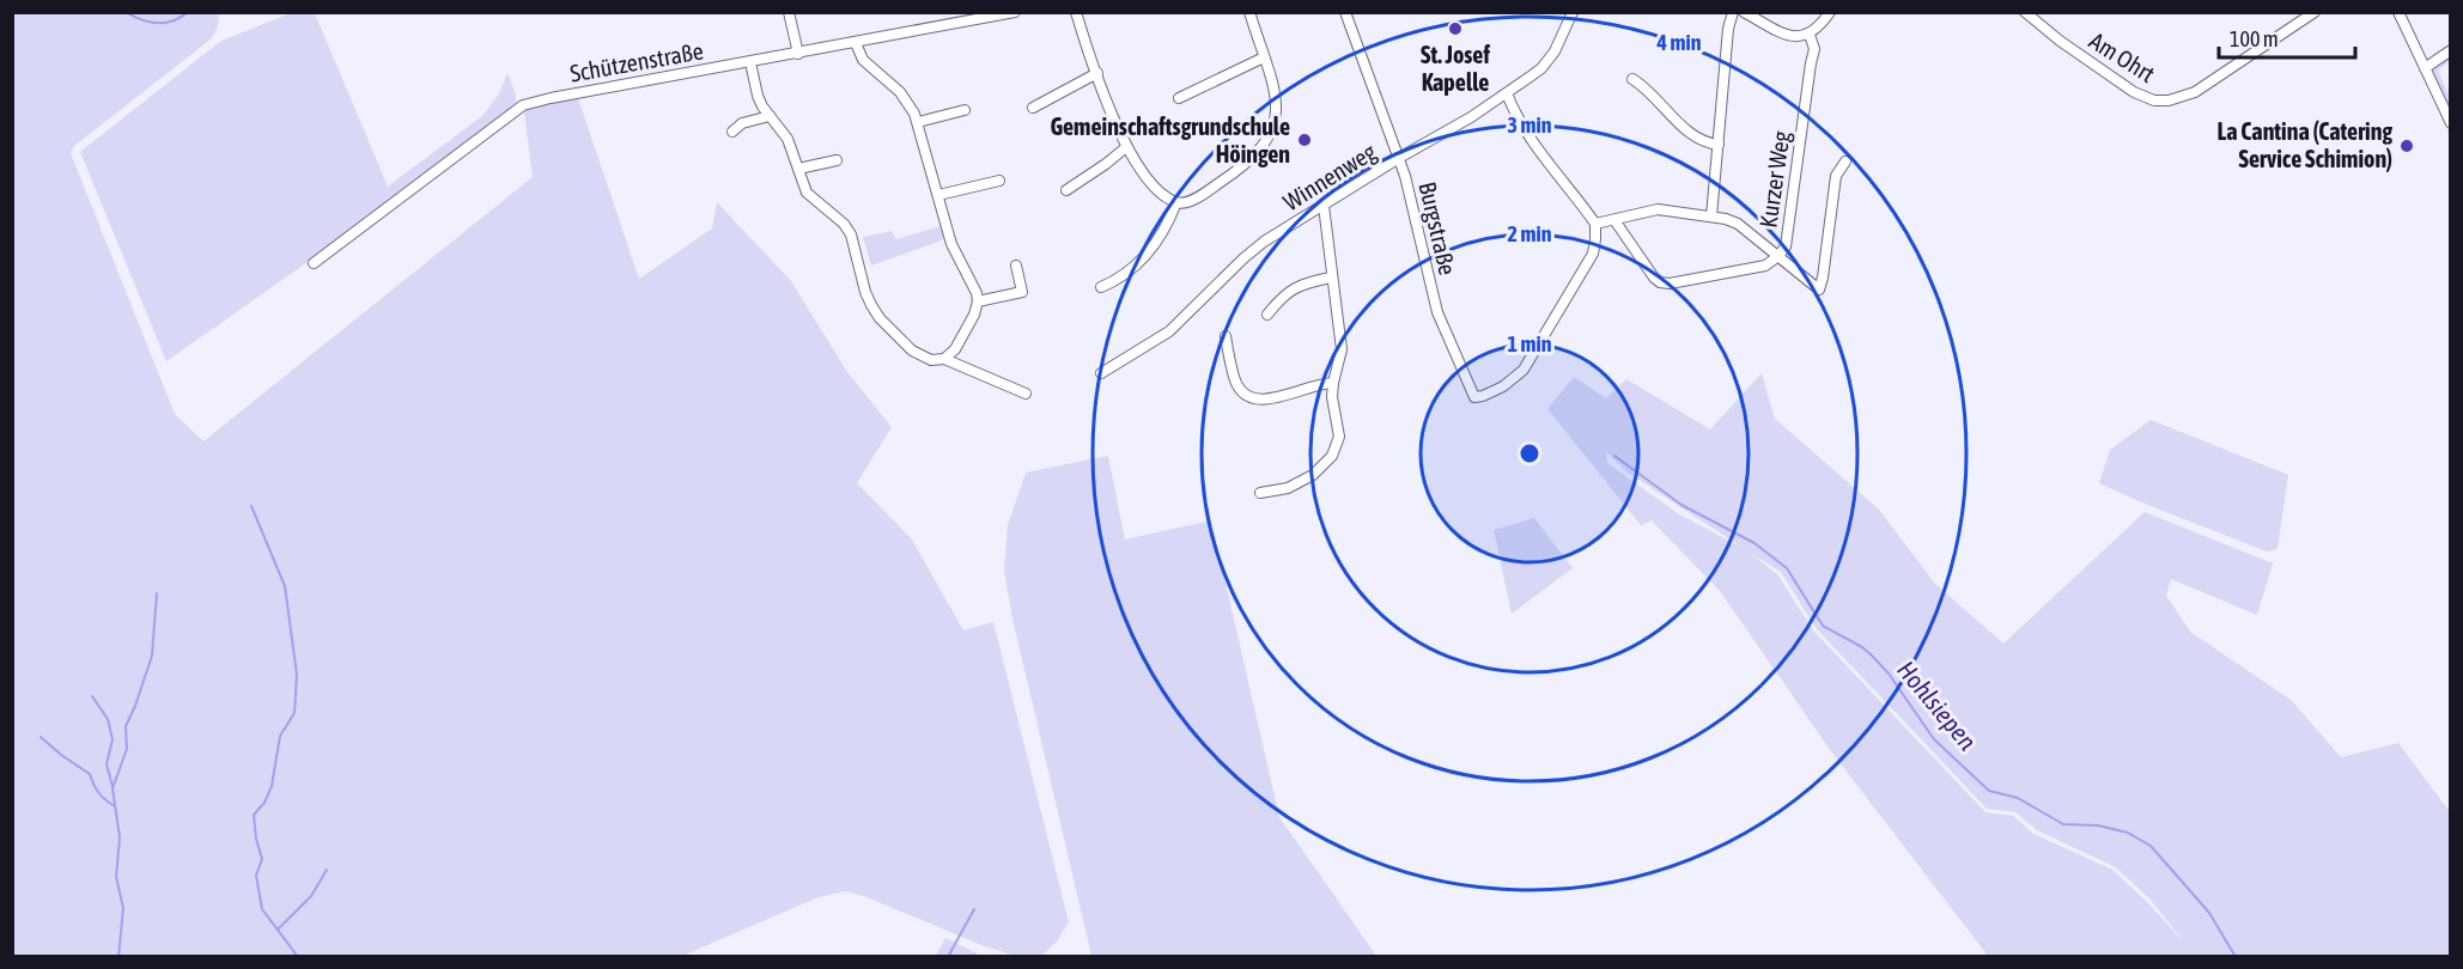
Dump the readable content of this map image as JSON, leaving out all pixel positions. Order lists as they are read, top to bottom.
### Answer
{
  "streets": {
    "street": [
      "Am Ohrt",
      "Schützenstraße",
      "Winnenweg",
      "Kurzer Weg",
      "Burgstraße"
    ]
  },
  "crossings": [
    ["Winnenweg", "Burgstraße"]
  ],
  "water": ["Hohlsiepen"],
  "places": ["St. Josef Kapelle", "Gemeinschaftsgrundschule Höingen", "La Cantina (Catering Service Schimion)"],
  "scale_bar": "100 m",
  "rings": [
    "4 min",
    "3 min",
    "2 min",
    "1 min"
  ]
}
